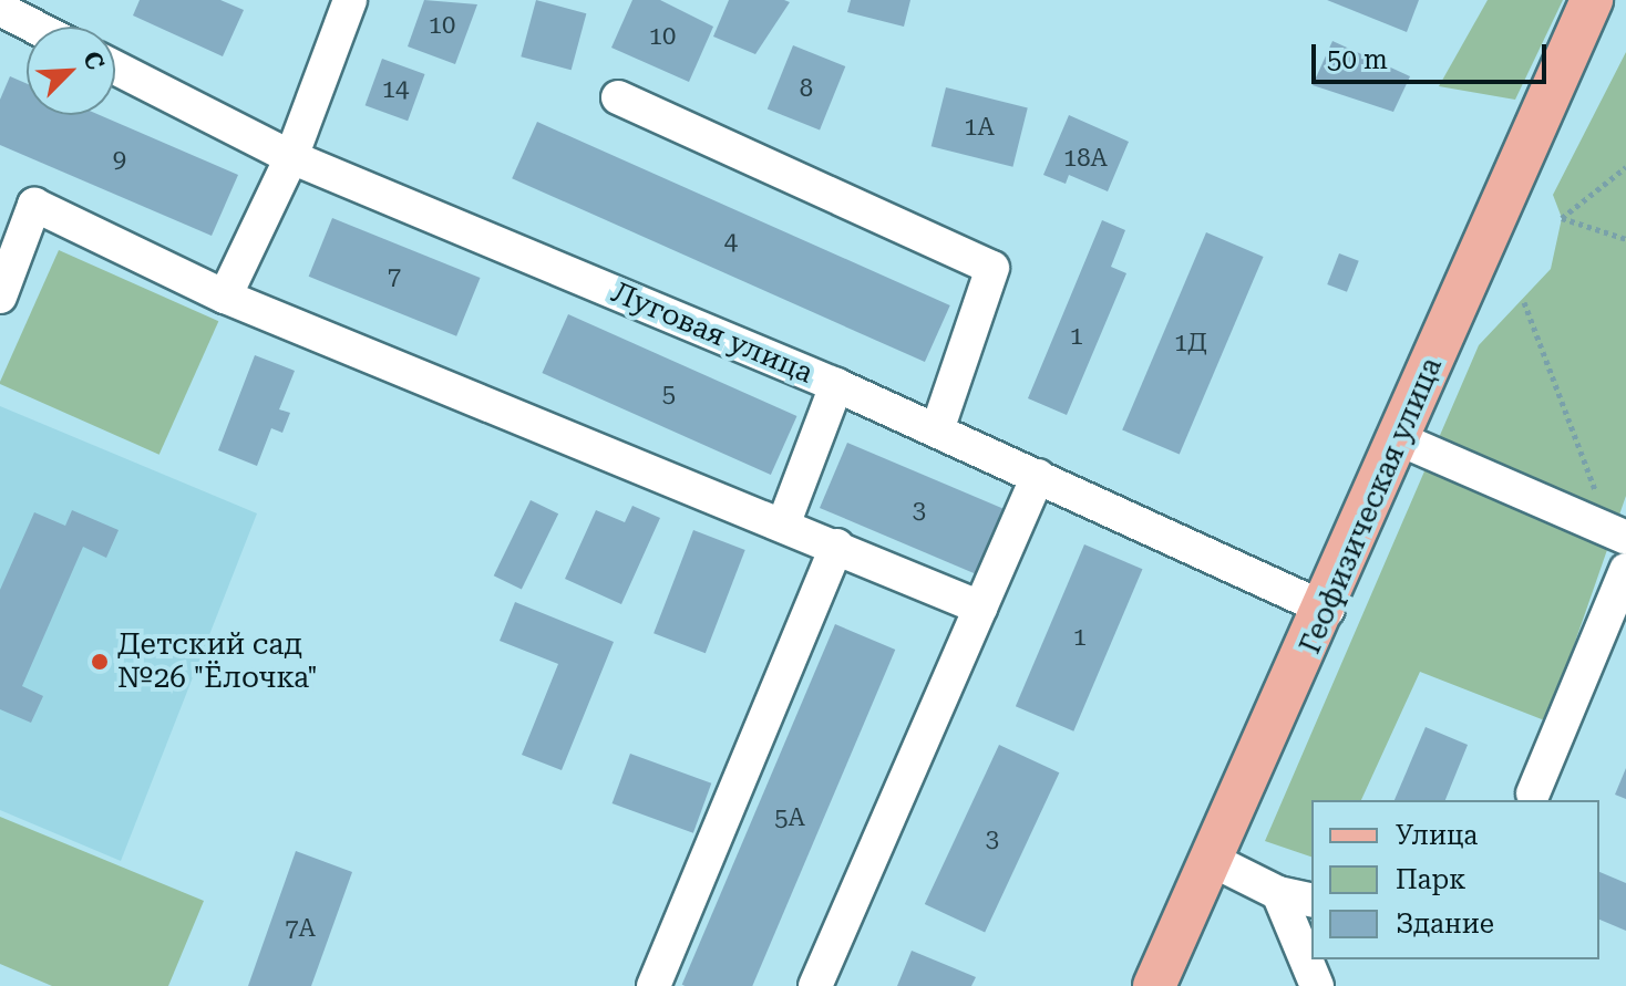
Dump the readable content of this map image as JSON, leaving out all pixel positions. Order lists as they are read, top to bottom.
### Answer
{
  "streets": {
    "main road": ["Геофизическая улица"],
    "street": ["Луговая улица"]
  },
  "crossings": [
    ["Луговая улица", "Геофизическая улица"]
  ],
  "places": ["Детский сад №26 \"Ёлочка\""],
  "house_numbers": [
    "10",
    "10",
    "8",
    "14",
    "1А",
    "18А",
    "9",
    "4",
    "7",
    "1",
    "1Д",
    "5",
    "3",
    "1",
    "5А",
    "3",
    "7А"
  ],
  "legend": ["Улица", "Парк", "Здание"],
  "scale_bar": "50 m",
  "north": "top right"
}
